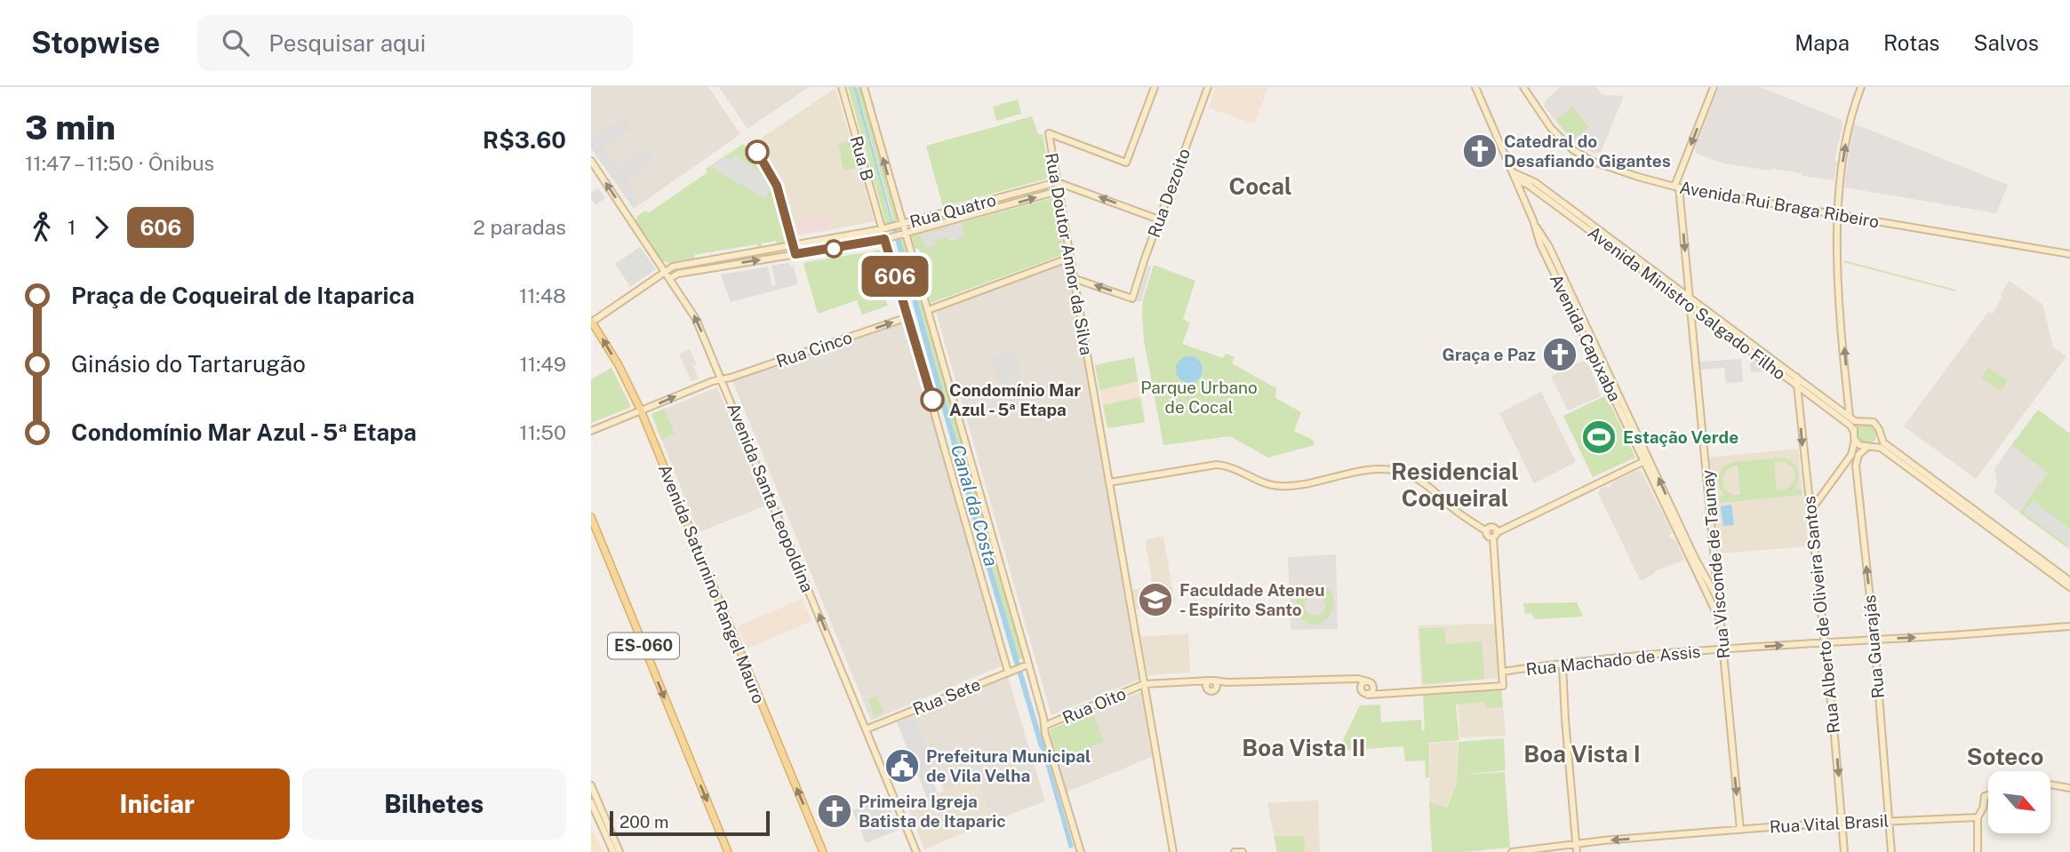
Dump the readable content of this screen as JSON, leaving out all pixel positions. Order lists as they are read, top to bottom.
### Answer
{
  "streets": {
    "main road": ["Avenida Saturnino Rangel Mauro", "ES-060"],
    "street": [
      "Rua B",
      "Rua Dezoito",
      "Avenida Rui Braga Ribeiro",
      "Rua Quatro",
      "Rua Doutor Annor da Silva",
      "Avenida Ministro Salgado Filho",
      "Avenida Capixaba",
      "Rua Cinco",
      "Avenida Santa Leopoldina",
      "Rua Visconde de Taunay",
      "Rua Alberto de Oliveira Santos",
      "Rua Guarajás",
      "Rua Machado de Assis",
      "Rua Sete",
      "Rua Oito",
      "Rua Vital Brasil"
    ]
  },
  "crossings": [
    ["Rua B", "Rua Quatro"],
    ["Rua B", "Rua Cinco"],
    ["Rua B", "Rua Sete"],
    ["Rua Dezoito", "Rua Doutor Annor da Silva"],
    ["Avenida Rui Braga Ribeiro", "Rua Visconde de Taunay"],
    ["Rua Quatro", "Rua Doutor Annor da Silva"],
    ["Rua Quatro", "Avenida Santa Leopoldina"],
    ["Rua Quatro", "Avenida Saturnino Rangel Mauro"],
    ["Rua Doutor Annor da Silva", "Rua Oito"],
    ["Avenida Ministro Salgado Filho", "Avenida Capixaba"],
    ["Avenida Ministro Salgado Filho", "Rua Visconde de Taunay"],
    ["Avenida Ministro Salgado Filho", "Rua Alberto de Oliveira Santos"],
    ["Avenida Capixaba", "Rua Visconde de Taunay"],
    ["Rua Cinco", "Avenida Santa Leopoldina"],
    ["Rua Cinco", "Avenida Saturnino Rangel Mauro"],
    ["Avenida Santa Leopoldina", "Rua Sete"],
    ["Rua Visconde de Taunay", "Rua Machado de Assis"],
    ["Rua Visconde de Taunay", "Rua Vital Brasil"],
    ["Rua Alberto de Oliveira Santos", "Rua Machado de Assis"],
    ["Rua Alberto de Oliveira Santos", "Rua Vital Brasil"],
    ["Rua Guarajás", "Rua Machado de Assis"],
    ["Rua Guarajás", "Rua Vital Brasil"]
  ],
  "one_way": [
    "Rua Cinco",
    "Avenida Santa Leopoldina",
    "Rua Visconde de Taunay",
    "Avenida Saturnino Rangel Mauro",
    "Rua Alberto de Oliveira Santos",
    "Rua Guarajás",
    "Rua Machado de Assis",
    "Rua Vital Brasil"
  ],
  "districts": [
    "Cocal",
    "Residencial Coqueiral",
    "Boa Vista II",
    "Boa Vista I",
    "Soteco"
  ],
  "water": ["Canal da Costa"],
  "parks": ["Parque Urbano de Cocal"],
  "places": {
    "church": ["Catedral do Desafiando Gigantes", "Graça e Paz", "Primeira Igreja Batista de Itaparic"],
    "other": ["Condomínio Mar Azul - 5ª Etapa"],
    "sports": ["Estação Verde"],
    "school or university": ["Faculdade Ateneu - Espírito Santo"],
    "public building": ["Prefeitura Municipal de Vila Velha"]
  },
  "lines": ["bus line 606"],
  "scale_bar": "200 m",
  "north": "bottom right",
  "page": {
    "header": "Stopwise",
    "search": "Pesquisar aqui",
    "nav": ["Mapa", "Rotas", "Salvos"],
    "heading": ["3 min", "11:47 – 11:50 · Ônibus", "R$3.60"],
    "on_map": "606",
    "legs": ["1", "606", "2 paradas"],
    "list": [
      {
        "name": "Praça de Coqueiral de Itaparica",
        "value": "11:48"
      },
      {
        "name": "Ginásio do Tartarugão",
        "value": "11:49"
      },
      {
        "name": "Condomínio Mar Azul - 5ª Etapa",
        "value": "11:50"
      }
    ],
    "buttons": ["Iniciar", "Bilhetes"],
    "scale": "200 m"
  }
}
